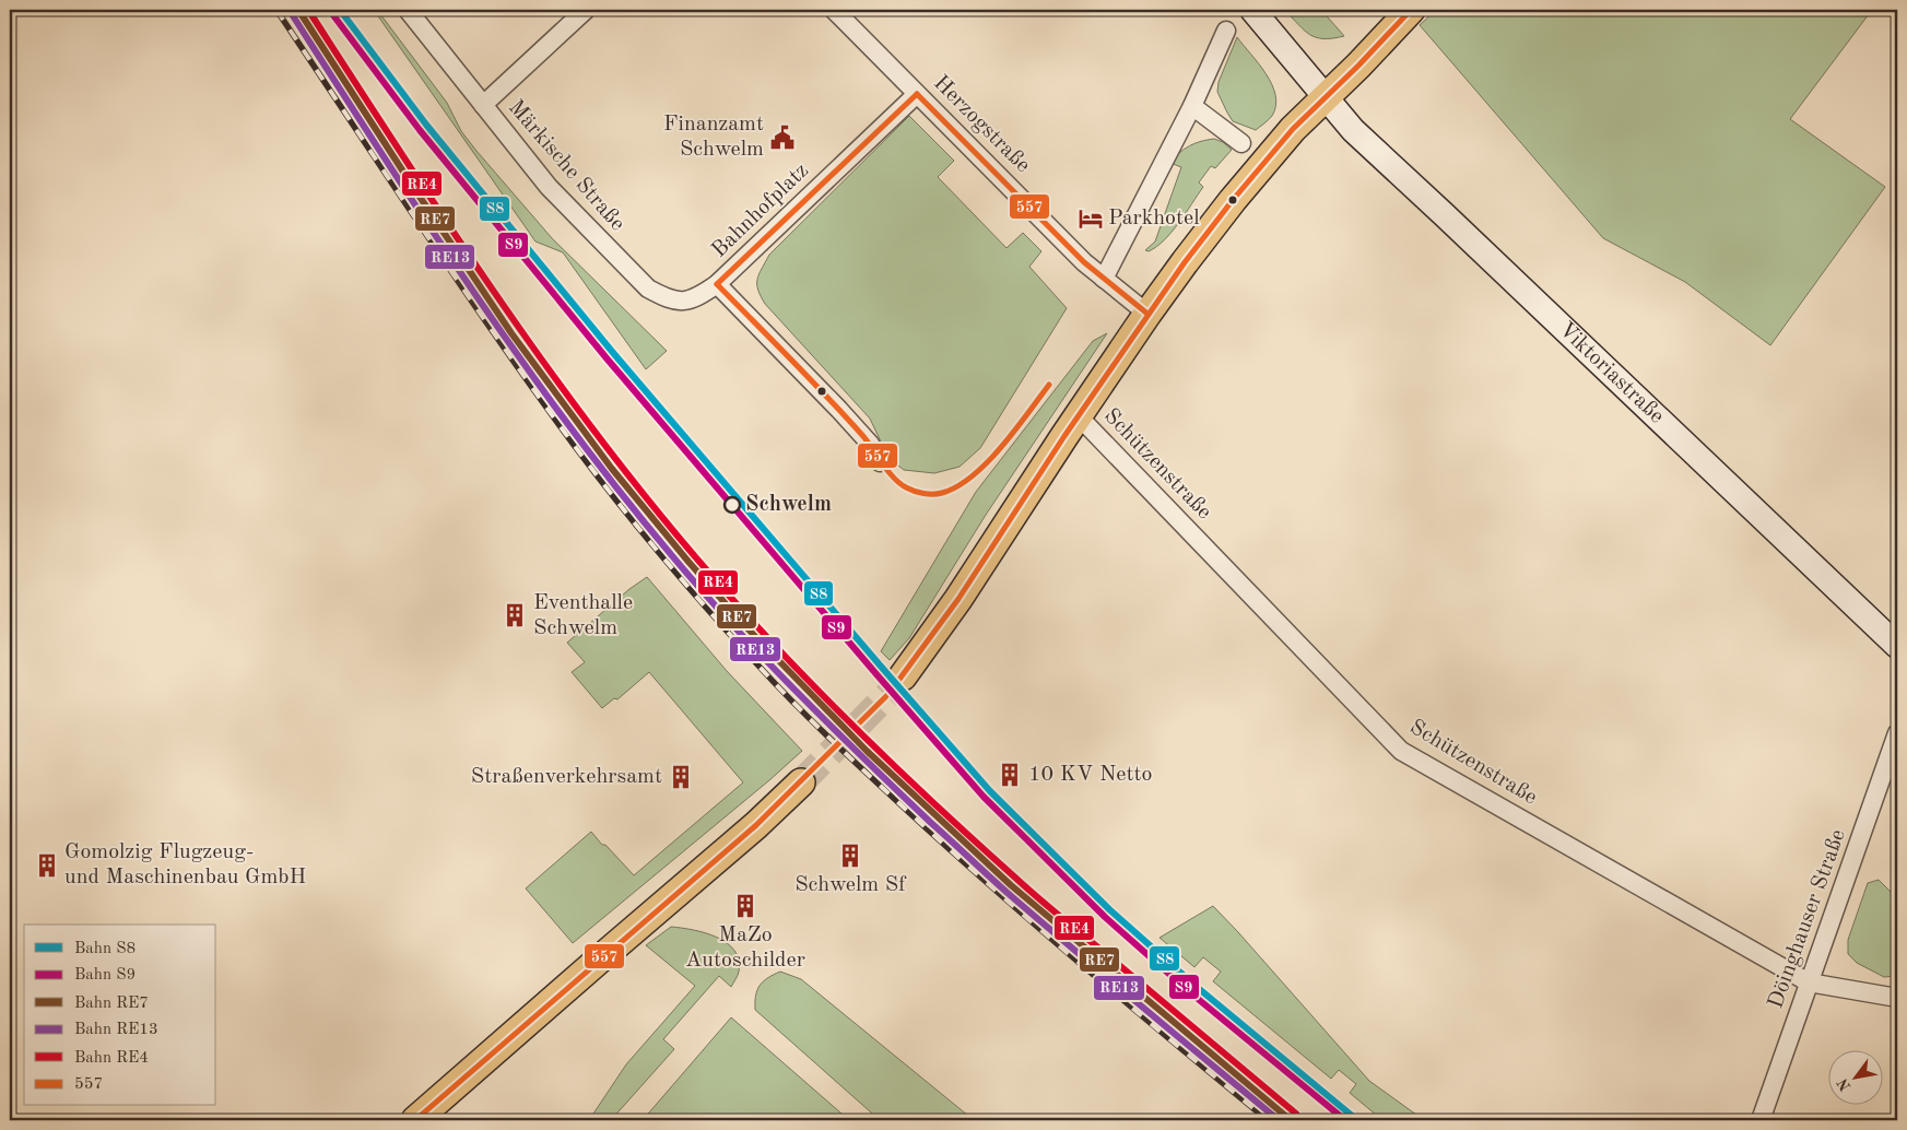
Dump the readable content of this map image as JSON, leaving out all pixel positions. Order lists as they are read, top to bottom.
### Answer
{
  "streets": {
    "main road": ["Viktoriastraße"],
    "street": [
      "Herzogstraße",
      "Märkische Straße",
      "Bahnhofplatz",
      "Schützenstraße",
      "Döinghauser Straße"
    ]
  },
  "crossings": [
    ["Herzogstraße", "Bahnhofplatz"],
    ["Märkische Straße", "Bahnhofplatz"],
    ["Schützenstraße", "Döinghauser Straße"]
  ],
  "places": {
    "public building": ["Finanzamt Schwelm"],
    "hotel": ["Parkhotel"],
    "other": ["Schwelm"],
    "building": [
      "Eventhalle Schwelm",
      "10 KV Netto",
      "Straßenverkehrsamt",
      "Schwelm Sf",
      "Gomolzig Flugzeug- und Maschinenbau GmbH",
      "MaZo Autoschilder"
    ]
  },
  "lines": [
    "rail line S8",
    "rail line RE7",
    "rail line RE4",
    "transit line 557",
    "rail line RE13",
    "rail line S9"
  ],
  "legend": [
    "Bahn S8",
    "Bahn S9",
    "Bahn RE7",
    "Bahn RE13",
    "Bahn RE4",
    "557"
  ],
  "north": "bottom left"
}
